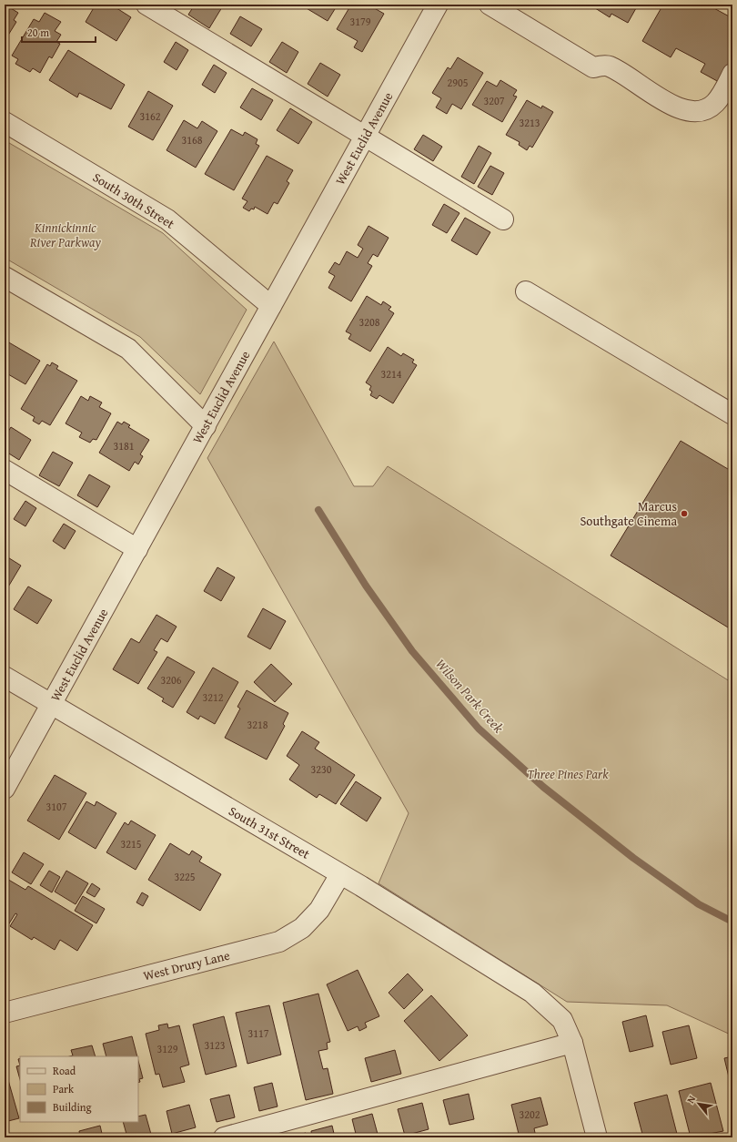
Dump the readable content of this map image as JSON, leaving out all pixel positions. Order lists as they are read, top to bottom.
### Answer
{
  "streets": {
    "street": [
      "West Euclid Avenue",
      "South 30th Street",
      "South 31st Street",
      "West Drury Lane"
    ]
  },
  "crossings": [
    ["West Euclid Avenue", "South 30th Street"],
    ["West Euclid Avenue", "South 31st Street"],
    ["South 31st Street", "West Drury Lane"]
  ],
  "water": ["Wilson Park Creek"],
  "parks": ["Kinnickinnic River Parkway", "Three Pines Park"],
  "places": ["Marcus Southgate Cinema"],
  "house_numbers": [
    "3179",
    "2905",
    "3207",
    "3162",
    "3213",
    "3168",
    "3208",
    "3214",
    "3181",
    "3206",
    "3212",
    "3218",
    "3230",
    "3107",
    "3215",
    "3225",
    "3117",
    "3123",
    "3129",
    "3202"
  ],
  "legend": ["Road", "Park", "Building"],
  "scale_bar": "20 m",
  "north": "top left"
}
